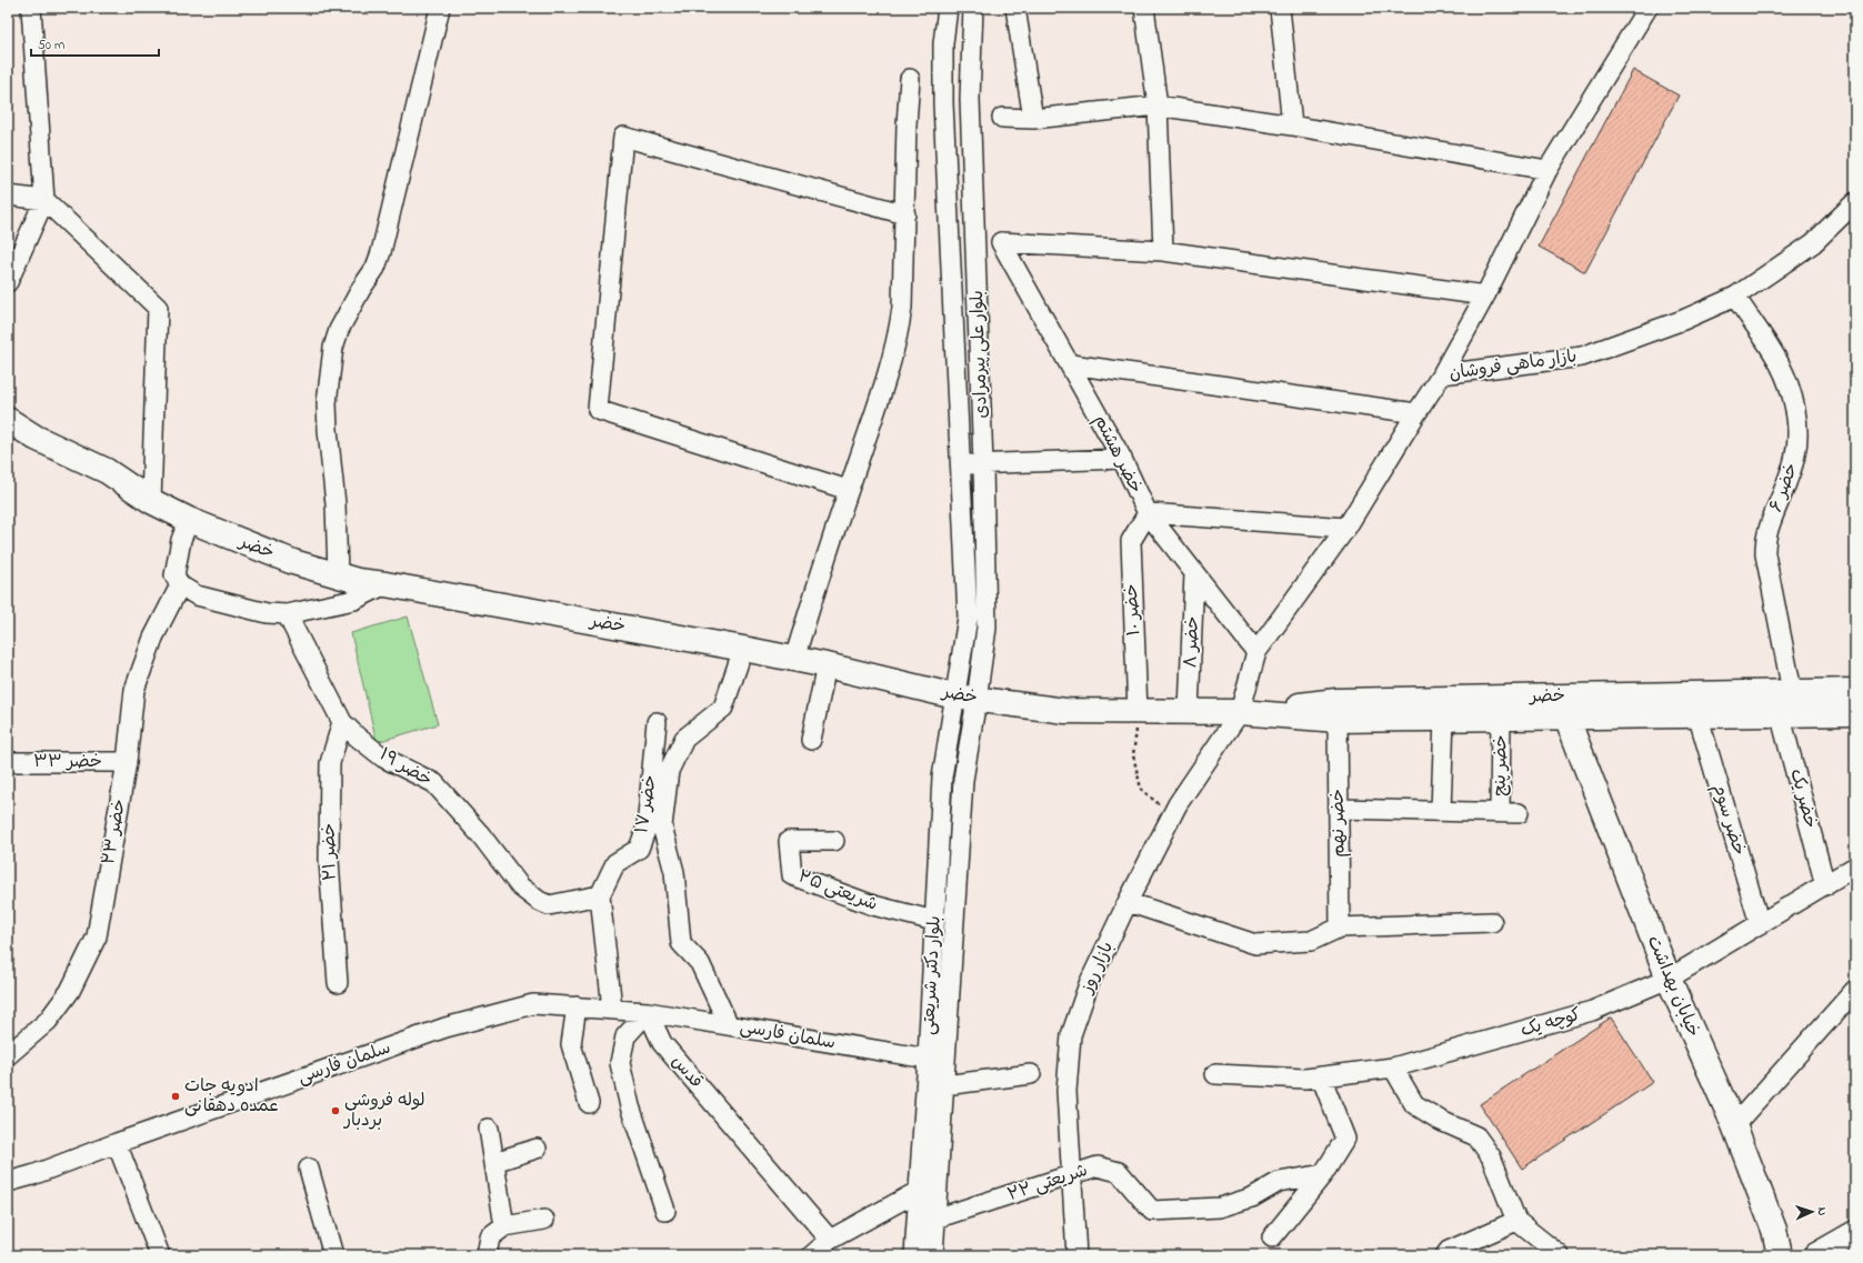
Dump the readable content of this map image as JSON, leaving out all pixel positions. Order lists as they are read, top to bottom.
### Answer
{
  "streets": {
    "main road": ["خضر", "خیابان بهداشت"],
    "street": [
      "بلوار علی پیرمرادی",
      "بازار ماهی فروشان",
      "خضر هشتم",
      "خضر ۶",
      "خضر ۱۰",
      "خضر ۸",
      "خضر ۳۳",
      "خضر پنج",
      "خضر ۱۹",
      "خضر یک",
      "خضر ۱۷",
      "خضر سوم",
      "خضر نهم",
      "خضر ۲۳",
      "خضر ۲۱",
      "شریعتی ۲۵",
      "بازار روز",
      "بلوار دکتر شریعتی",
      "کوچه یک",
      "سلمان فارسی",
      "قدس",
      "شریعتی ۲۲"
    ]
  },
  "crossings": [
    ["بلوار علی پیرمرادی", "خضر"],
    ["بلوار علی پیرمرادی", "بلوار دکتر شریعتی"],
    ["بازار ماهی فروشان", "خضر هشتم"],
    ["بازار ماهی فروشان", "خضر ۶"],
    ["بازار ماهی فروشان", "خضر"],
    ["بازار ماهی فروشان", "بازار روز"],
    ["خضر هشتم", "خضر ۱۰"],
    ["خضر هشتم", "خضر ۸"],
    ["خضر ۶", "خضر"],
    ["خضر", "خضر ۱۰"],
    ["خضر", "خضر ۸"],
    ["خضر", "خضر پنج"],
    ["خضر", "خضر یک"],
    ["خضر", "خضر سوم"],
    ["خضر", "خضر نهم"],
    ["خضر", "بازار روز"],
    ["خضر", "بلوار دکتر شریعتی"],
    ["خضر", "خیابان بهداشت"],
    ["خضر ۳۳", "خضر ۲۳"],
    ["خضر ۱۹", "خضر ۱۷"],
    ["خضر ۱۹", "خضر ۲۱"],
    ["خضر یک", "کوچه یک"],
    ["خضر سوم", "کوچه یک"],
    ["شریعتی ۲۵", "بلوار دکتر شریعتی"],
    ["بازار روز", "شریعتی ۲۲"],
    ["بلوار دکتر شریعتی", "سلمان فارسی"],
    ["بلوار دکتر شریعتی", "شریعتی ۲۲"],
    ["خیابان بهداشت", "کوچه یک"],
    ["سلمان فارسی", "قدس"]
  ],
  "places": ["ادویه جات‌ عمده ‌دهقانی", "لوله فروشی بردبار"],
  "scale_bar": "50 m",
  "north": "right"
}
